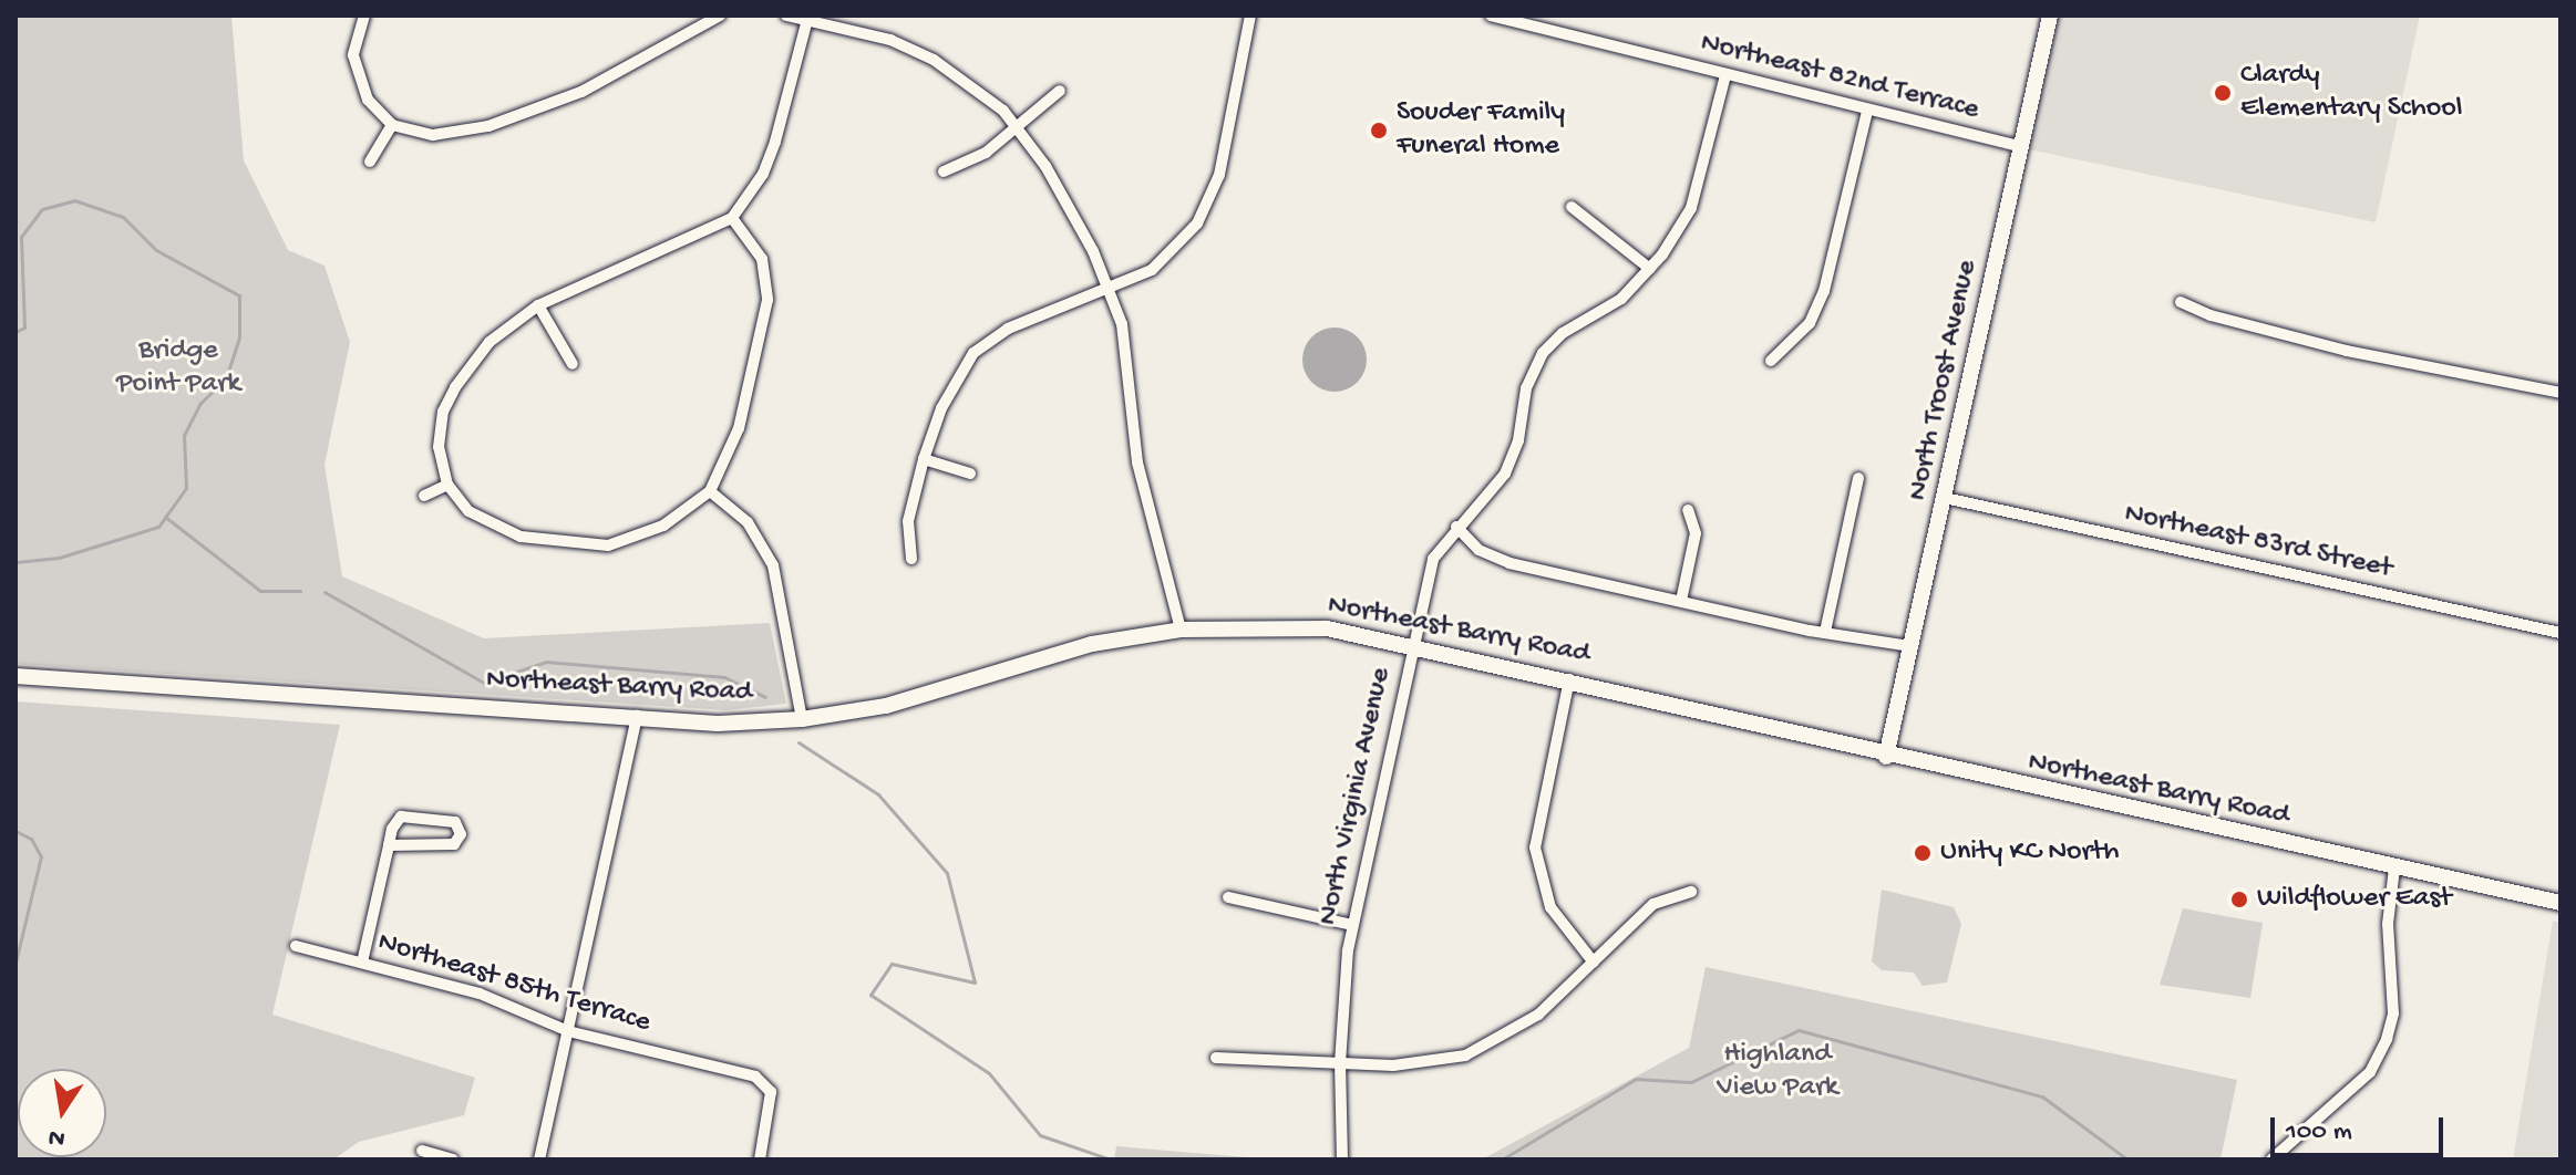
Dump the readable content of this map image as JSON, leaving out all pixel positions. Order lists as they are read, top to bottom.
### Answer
{
  "streets": {
    "main road": ["North Troost Avenue", "Northeast Barry Road"],
    "street": [
      "Northeast 82nd Terrace",
      "Northeast 83rd Street",
      "North Virginia Avenue",
      "Northeast 85th Terrace"
    ]
  },
  "crossings": [
    ["Northeast 82nd Terrace", "North Troost Avenue"],
    ["Northeast 82nd Terrace", "North Virginia Avenue"],
    ["North Troost Avenue", "Northeast 83rd Street"],
    ["North Troost Avenue", "Northeast Barry Road"],
    ["Northeast Barry Road", "North Virginia Avenue"]
  ],
  "parks": ["Bridge Point Park", "Highland View Park"],
  "places": [
    "Clardy Elementary School",
    "Souder Family Funeral Home",
    "Unity KC North",
    "Wildflower East"
  ],
  "scale_bar": "100 m",
  "north": "bottom"
}
